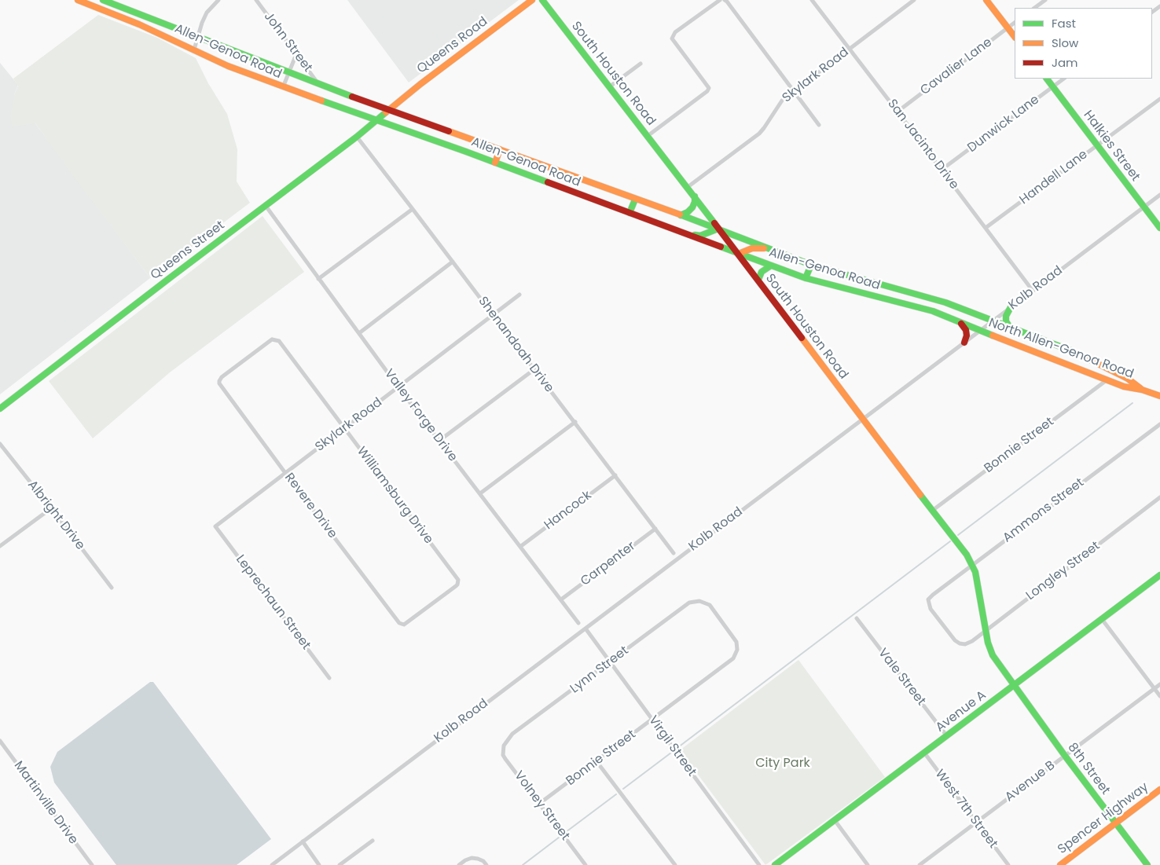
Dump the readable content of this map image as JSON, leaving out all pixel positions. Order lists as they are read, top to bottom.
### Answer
{
  "streets": {
    "main road": [
      "Queens Road",
      "Allen-Genoa Road",
      "South Houston Road",
      "Halkies Street",
      "Queens Street",
      "North Allen-Genoa Road",
      "Avenue A",
      "8th Street",
      "Spencer Highway"
    ],
    "street": [
      "John Street",
      "Cavalier Lane",
      "Skylark Road",
      "Dunwick Lane",
      "San Jacinto Drive",
      "Handell Lane",
      "Kolb Road",
      "Shenandoah Drive",
      "Valley Forge Drive",
      "Bonnie Street",
      "Williamsburg Drive",
      "Revere Drive",
      "Hancock",
      "Ammons Street",
      "Albright Drive",
      "Carpenter",
      "Longley Street",
      "Leprechaun Street",
      "Lynn Street",
      "Vale Street",
      "Virgil Street",
      "Avenue B",
      "Martinville Drive",
      "Volney Street",
      "West 7th Street"
    ]
  },
  "crossings": [
    ["John Street", "Allen-Genoa Road"],
    ["Queens Road", "Allen-Genoa Road"],
    ["Queens Road", "Queens Street"],
    ["Allen-Genoa Road", "South Houston Road"],
    ["Allen-Genoa Road", "Queens Street"],
    ["Allen-Genoa Road", "North Allen-Genoa Road"],
    ["Cavalier Lane", "San Jacinto Drive"],
    ["South Houston Road", "Skylark Road"],
    ["South Houston Road", "Kolb Road"],
    ["South Houston Road", "Bonnie Street"],
    ["South Houston Road", "Ammons Street"],
    ["South Houston Road", "Longley Street"],
    ["South Houston Road", "Avenue A"],
    ["South Houston Road", "8th Street"],
    ["Skylark Road", "San Jacinto Drive"],
    ["Skylark Road", "Shenandoah Drive"],
    ["Skylark Road", "Valley Forge Drive"],
    ["Skylark Road", "Williamsburg Drive"],
    ["Skylark Road", "Revere Drive"],
    ["Skylark Road", "Leprechaun Street"],
    ["Dunwick Lane", "San Jacinto Drive"],
    ["Dunwick Lane", "Halkies Street"],
    ["San Jacinto Drive", "Handell Lane"],
    ["San Jacinto Drive", "Kolb Road"],
    ["Halkies Street", "Handell Lane"],
    ["Halkies Street", "Kolb Road"],
    ["Queens Street", "Shenandoah Drive"],
    ["Queens Street", "Valley Forge Drive"],
    ["Kolb Road", "North Allen-Genoa Road"],
    ["Kolb Road", "Virgil Street"],
    ["Shenandoah Drive", "Hancock"],
    ["Shenandoah Drive", "Carpenter"],
    ["North Allen-Genoa Road", "Bonnie Street"],
    ["Valley Forge Drive", "Hancock"],
    ["Valley Forge Drive", "Carpenter"],
    ["Bonnie Street", "Lynn Street"],
    ["Bonnie Street", "Virgil Street"],
    ["Bonnie Street", "Volney Street"],
    ["Williamsburg Drive", "Revere Drive"],
    ["Ammons Street", "Longley Street"],
    ["Lynn Street", "Virgil Street"],
    ["Lynn Street", "Volney Street"],
    ["Vale Street", "Avenue A"],
    ["Avenue A", "8th Street"],
    ["Avenue A", "West 7th Street"],
    ["8th Street", "Avenue B"],
    ["8th Street", "Spencer Highway"],
    ["Avenue B", "West 7th Street"]
  ],
  "parks": ["City Park"],
  "legend": ["Fast", "Slow", "Jam"]
}
